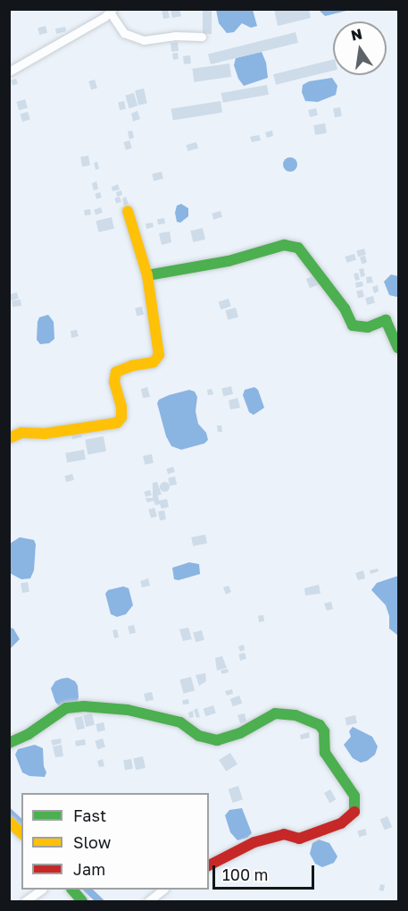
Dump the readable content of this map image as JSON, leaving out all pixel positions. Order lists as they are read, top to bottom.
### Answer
{
  "legend": ["Fast", "Slow", "Jam"],
  "scale_bar": "100 m",
  "north": "top"
}
